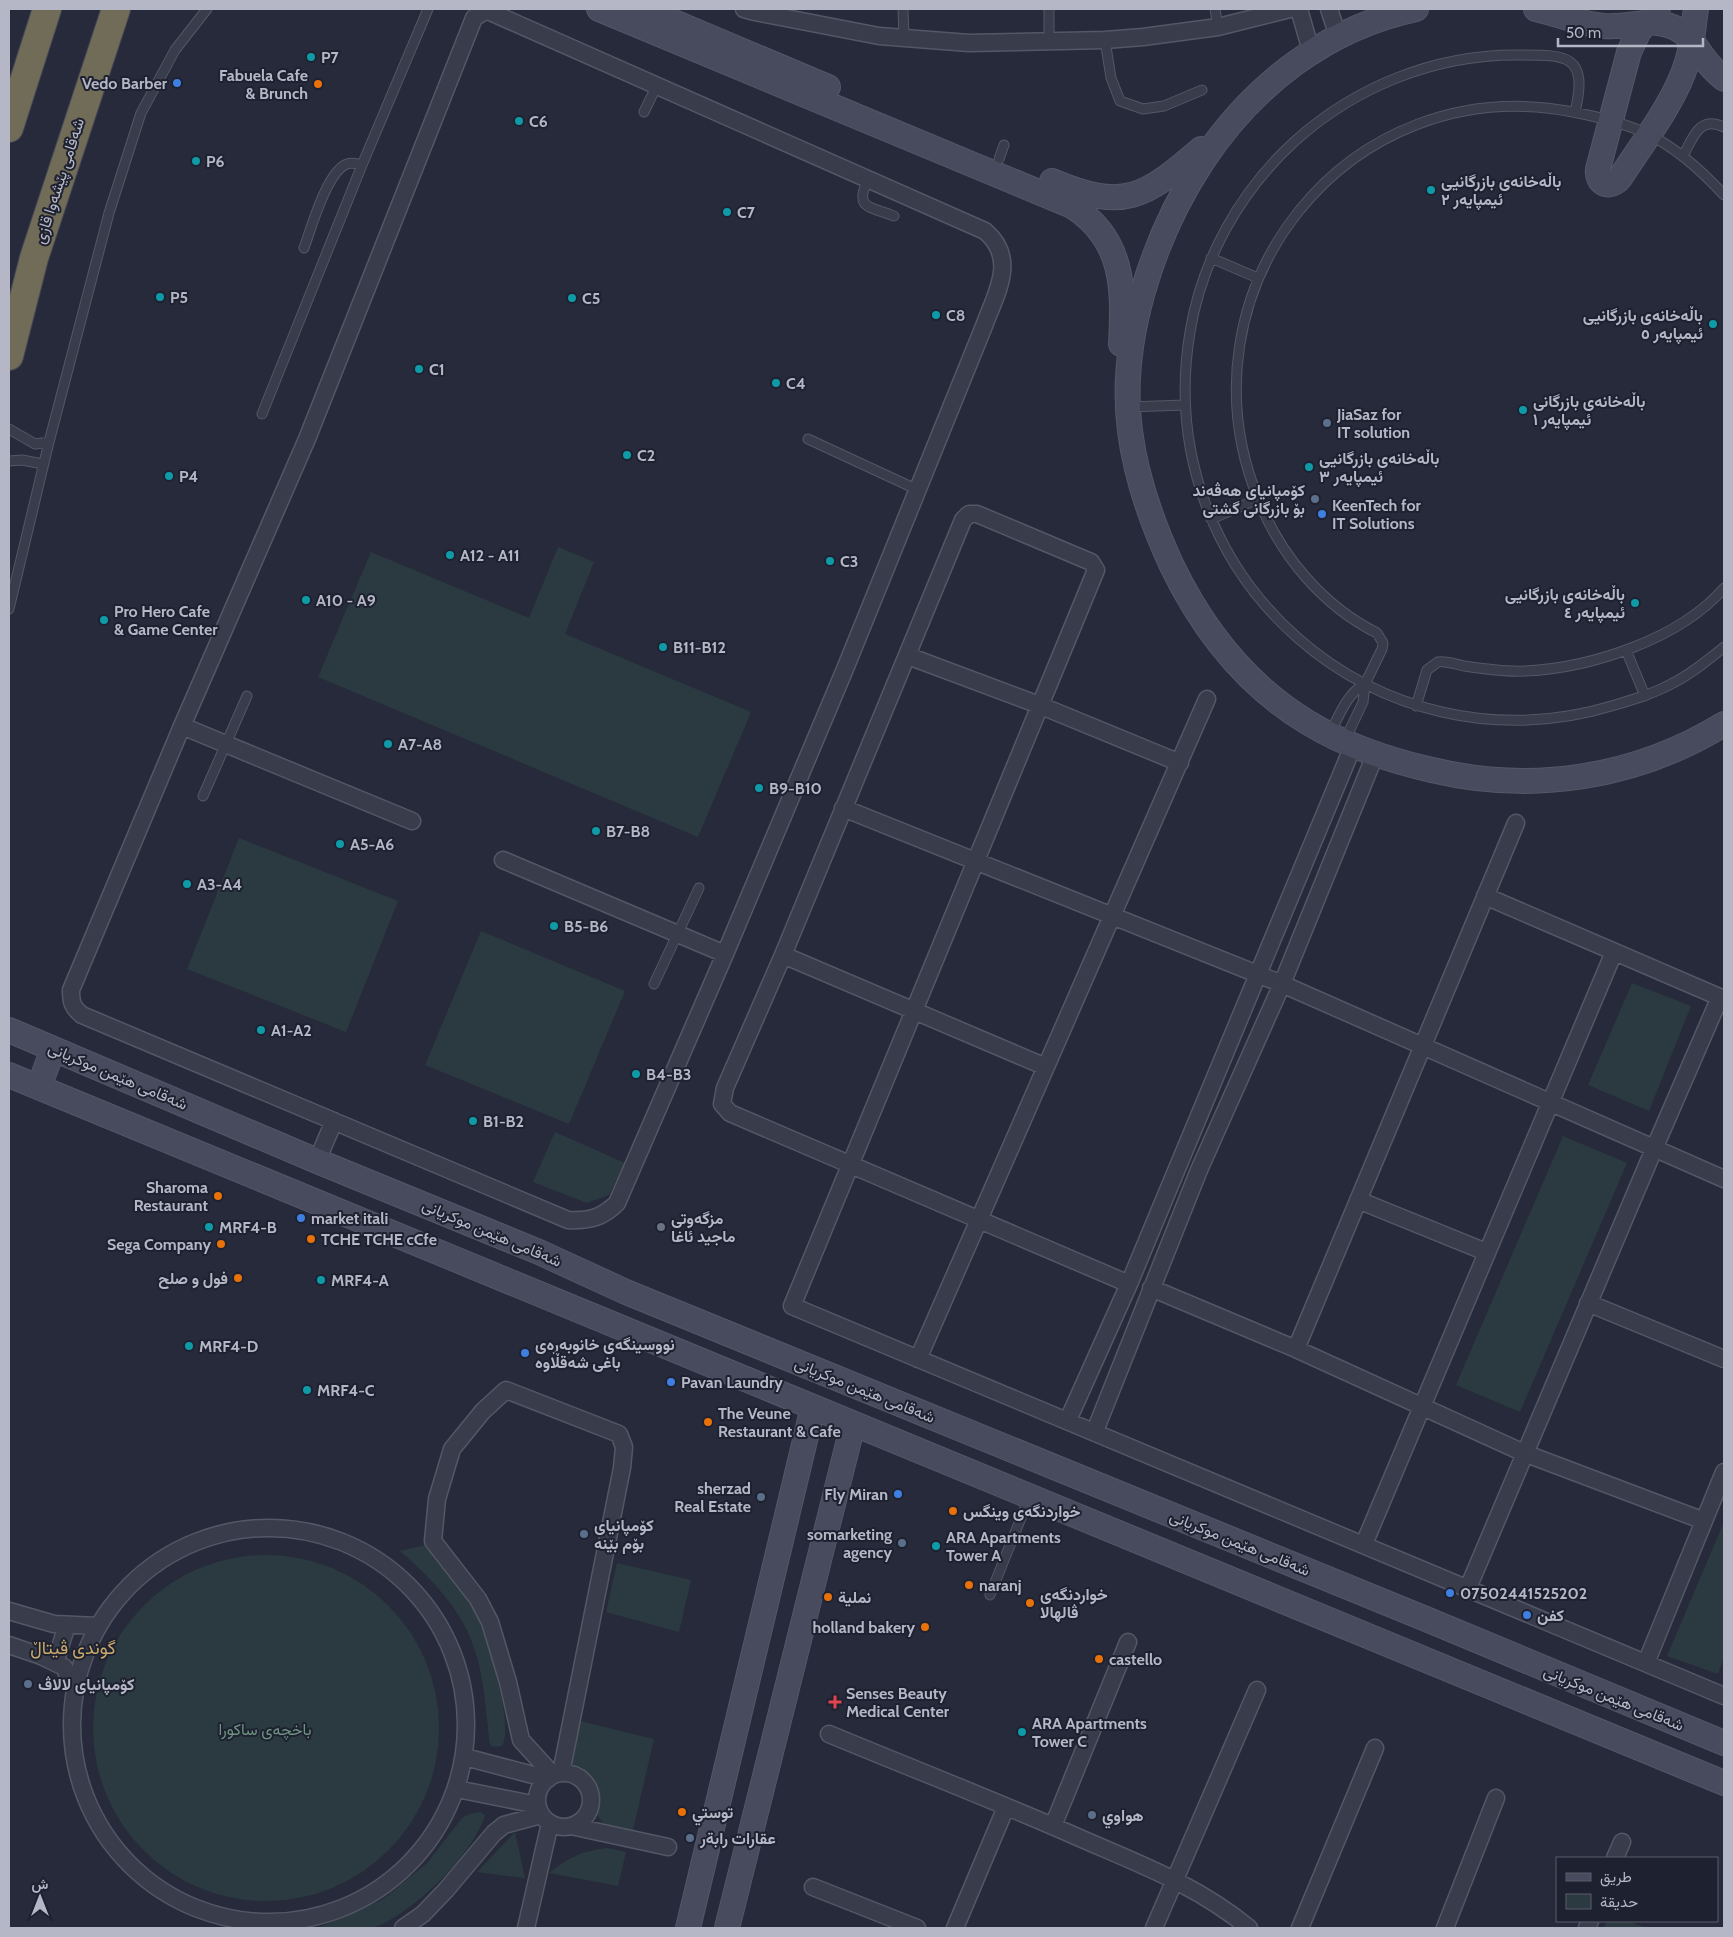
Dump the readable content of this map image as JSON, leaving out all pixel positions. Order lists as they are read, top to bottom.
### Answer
{
  "streets": {
    "highway": ["شەقامی پێشەوا قازی"],
    "street": ["شەقامی هێمن موکریانی"]
  },
  "districts": ["گوندی ڤیتاڵ"],
  "parks": ["باخچەی ساکورا"],
  "places": {
    "other": [
      "P7",
      "Vedo Barber",
      "Fabuela Cafe & Brunch",
      "C6",
      "P6",
      "باڵەخانەی بازرگانیی ئیمپایەر ٢",
      "C7",
      "P5",
      "C5",
      "C8",
      "باڵەخانەی بازرگانیی ئیمپایەر ٥",
      "C1",
      "C4",
      "باڵەخانەی بازرگانی ئیمپایەر ١",
      "JiaSaz for IT solution",
      "C2",
      "باڵەخانەی بازرگانیی ئیمپایەر ٣",
      "P4",
      "کۆمپانیای ھەڤەند بۆ بازرگانی گشتی",
      "KeenTech for IT Solutions",
      "A12 - A11",
      "C3",
      "A10 - A9",
      "باڵەخانەی بازرگانیی ئیمپایەر ٤",
      "Pro Hero Cafe & Game Center",
      "B11-B12",
      "A7-A8",
      "B9-B10",
      "B7-B8",
      "A5-A6",
      "A3-A4",
      "B5-B6",
      "A1-A2",
      "B4-B3",
      "B1-B2",
      "Sharoma Restaurant",
      "market itali",
      "MRF4-B",
      "مزگەوتی ماجید ئاغا",
      "TCHE TCHE cCfe",
      "Sega Company",
      "فول و صلح",
      "MRF4-A",
      "MRF4-D",
      "نووسینگەی خانوبەرەی باغی شەقڵاوە",
      "Pavan Laundry",
      "MRF4-C",
      "The Veune Restaurant & Cafe",
      "Fly Miran",
      "sherzad Real Estate",
      "خواردنگەی وینگس",
      "کۆمپانیای بۆم بێنە",
      "somarketing agency",
      "ARA Apartments Tower A",
      "naranj",
      "07502441525202",
      "نملية",
      "خواردنگەی ڤالهالا",
      "كفن",
      "holland bakery",
      "castello",
      "کۆمپانیای لالاڤ",
      "ARA Apartments Tower C",
      "توستي",
      "هواوي",
      "عقارات رابةر"
    ],
    "health": ["Senses Beauty Medical Center"]
  },
  "legend": ["طريق", "حديقة"],
  "scale_bar": "50 m",
  "north": "top"
}
